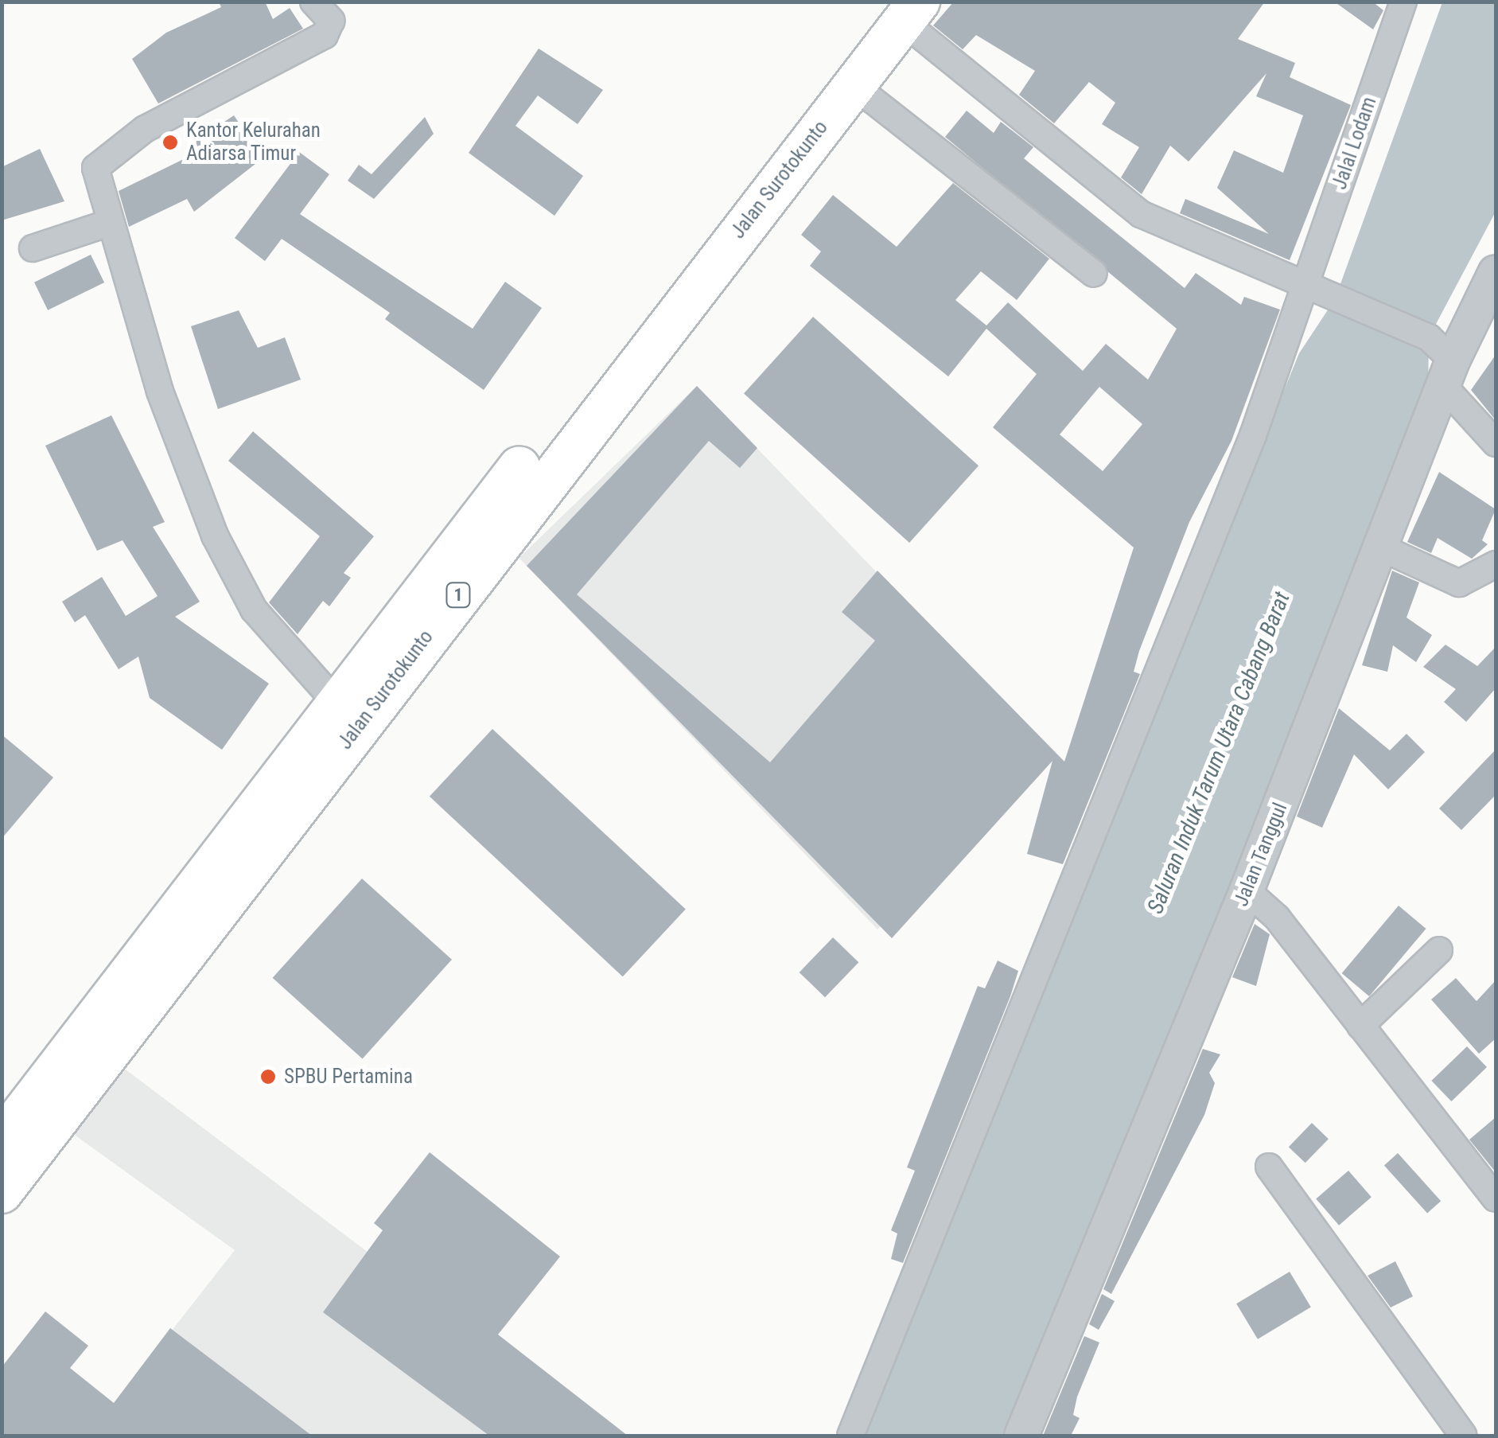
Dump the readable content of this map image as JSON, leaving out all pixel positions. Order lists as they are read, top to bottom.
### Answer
{
  "streets": {
    "main road": ["Jalan Surotokunto", "1"],
    "street": ["Jalal Lodam", "Jalan Tanggul"]
  },
  "water": ["Saluran Induk Tarum Utara Cabang Barat"],
  "places": ["Kantor Kelurahan Adiarsa Timur", "SPBU Pertamina"]
}
